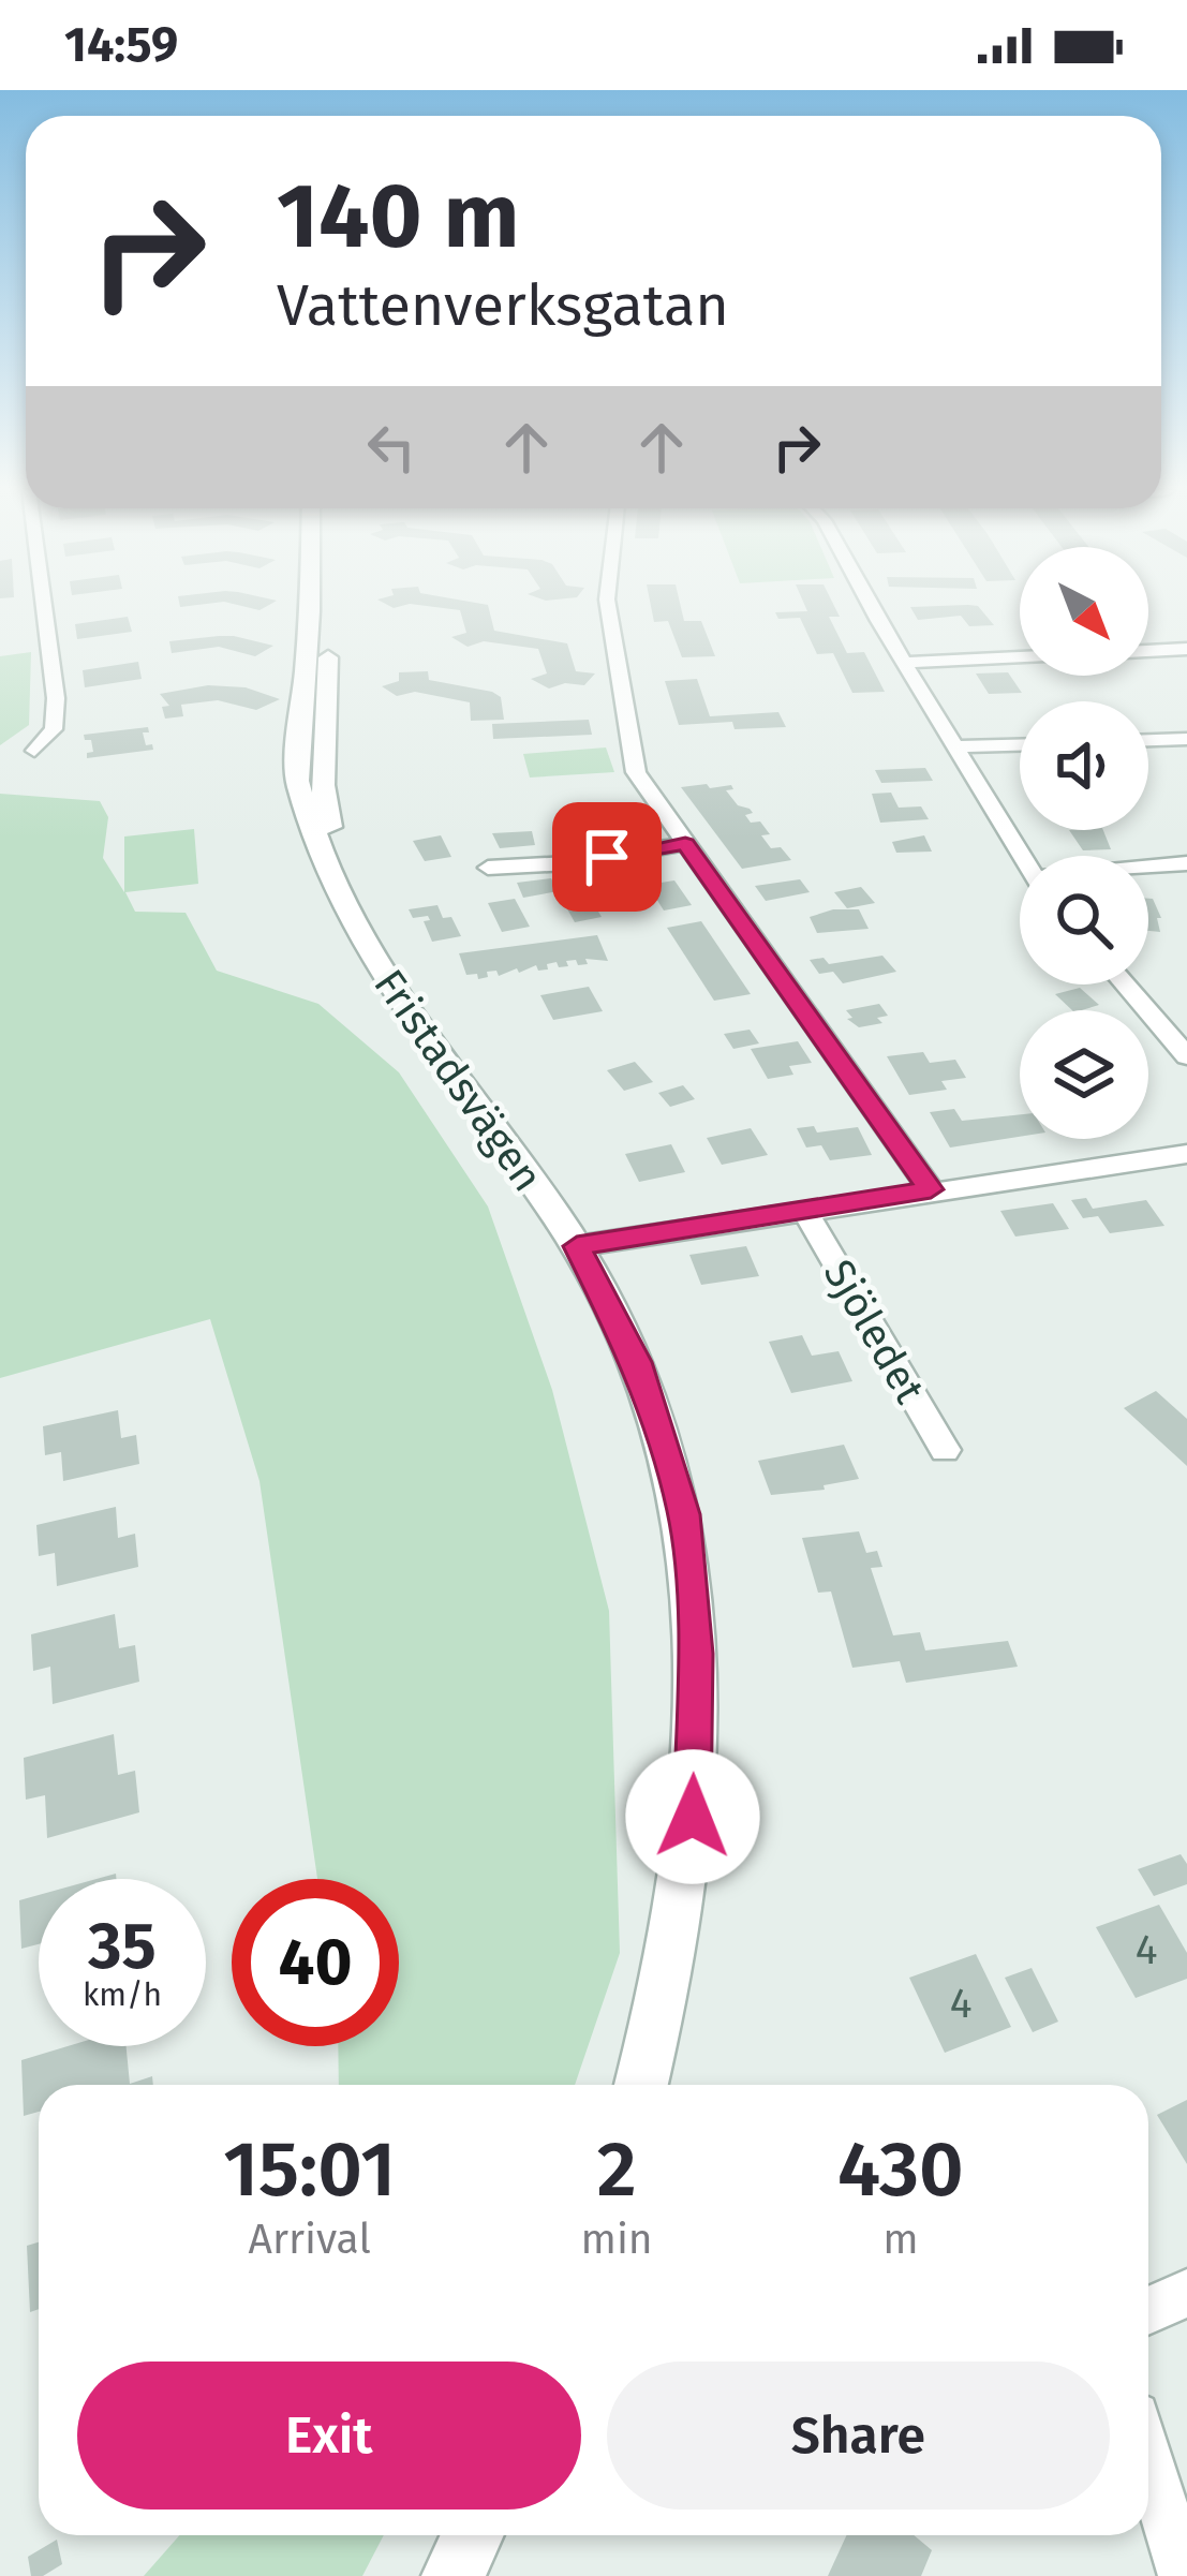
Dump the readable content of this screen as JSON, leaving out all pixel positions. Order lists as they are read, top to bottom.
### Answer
{
  "streets": {
    "street": ["Fristadsvägen", "Sjöledet"]
  },
  "house_numbers": ["4", "4"],
  "north": "bottom right",
  "page": {
    "status": "14:59",
    "turn": ["140 m", "Vattenverksgatan"],
    "speed": "35 km/h",
    "limit": "40",
    "eta": [
      "15:01",
      "Arrival",
      "2",
      "min",
      "430",
      "m"
    ],
    "buttons": ["Exit", "Share"]
  }
}
